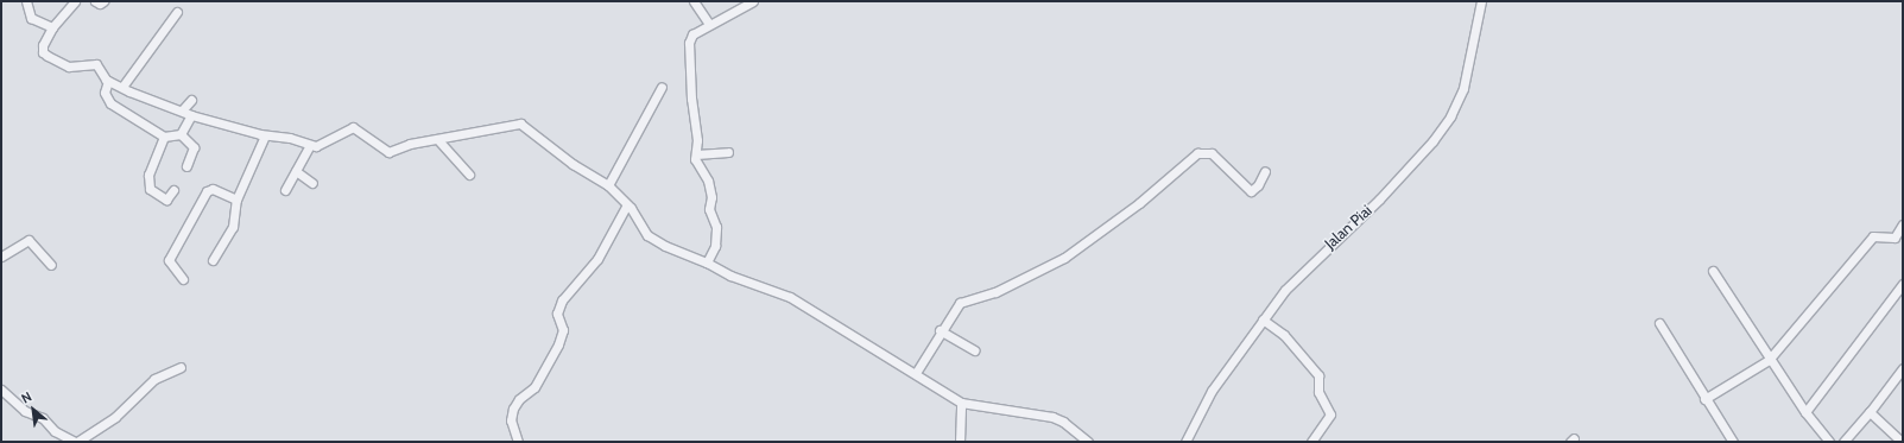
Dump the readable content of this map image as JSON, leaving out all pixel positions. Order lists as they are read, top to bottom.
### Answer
{
  "streets": {
    "street": ["Jalan Piai"]
  },
  "north": "top left"
}
